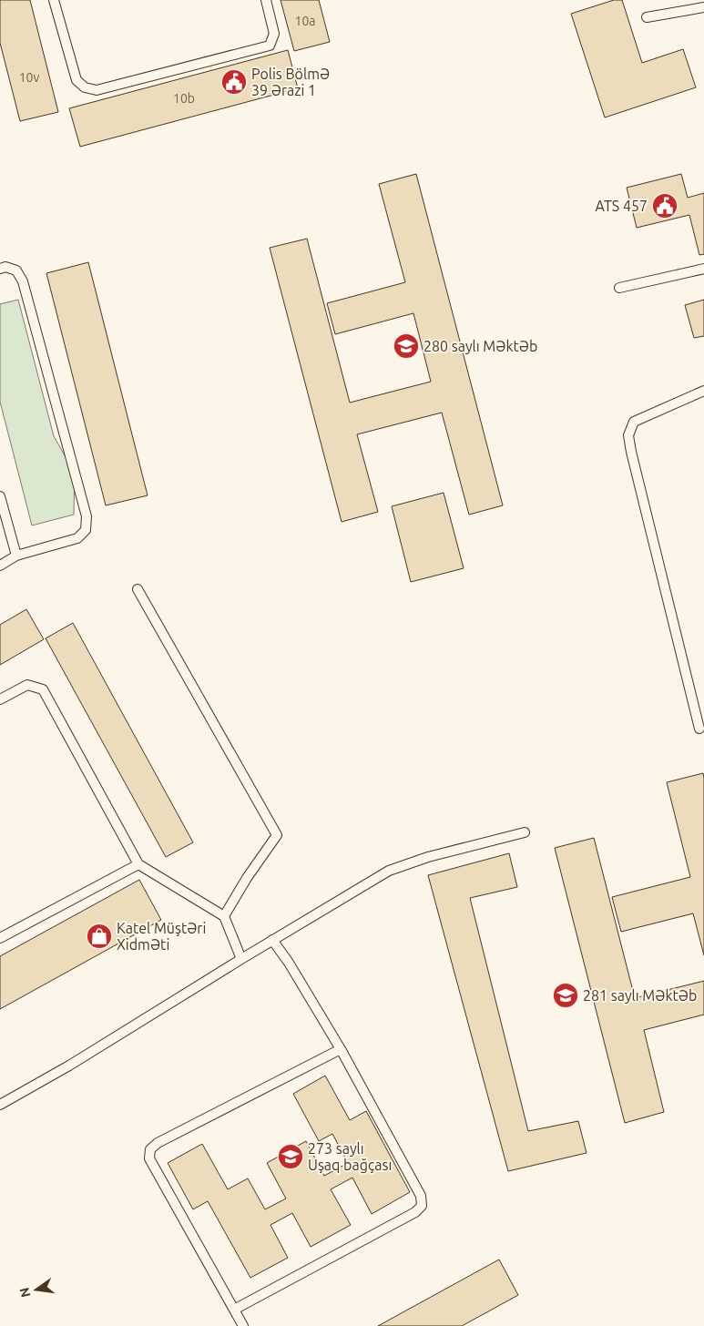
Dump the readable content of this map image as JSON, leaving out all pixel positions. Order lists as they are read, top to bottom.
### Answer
{
  "places": {
    "public building": ["Polis Bölmə 39 Ərazi 1", "ATS 457"],
    "school or university": ["280 saylı Məktəb", "281 saylı Məktəb", "273 saylı Uşaq bağçası"],
    "shop": ["Katel Müştəri Xidməti"]
  },
  "house_numbers": ["10a", "10v", "10b"],
  "north": "left"
}
